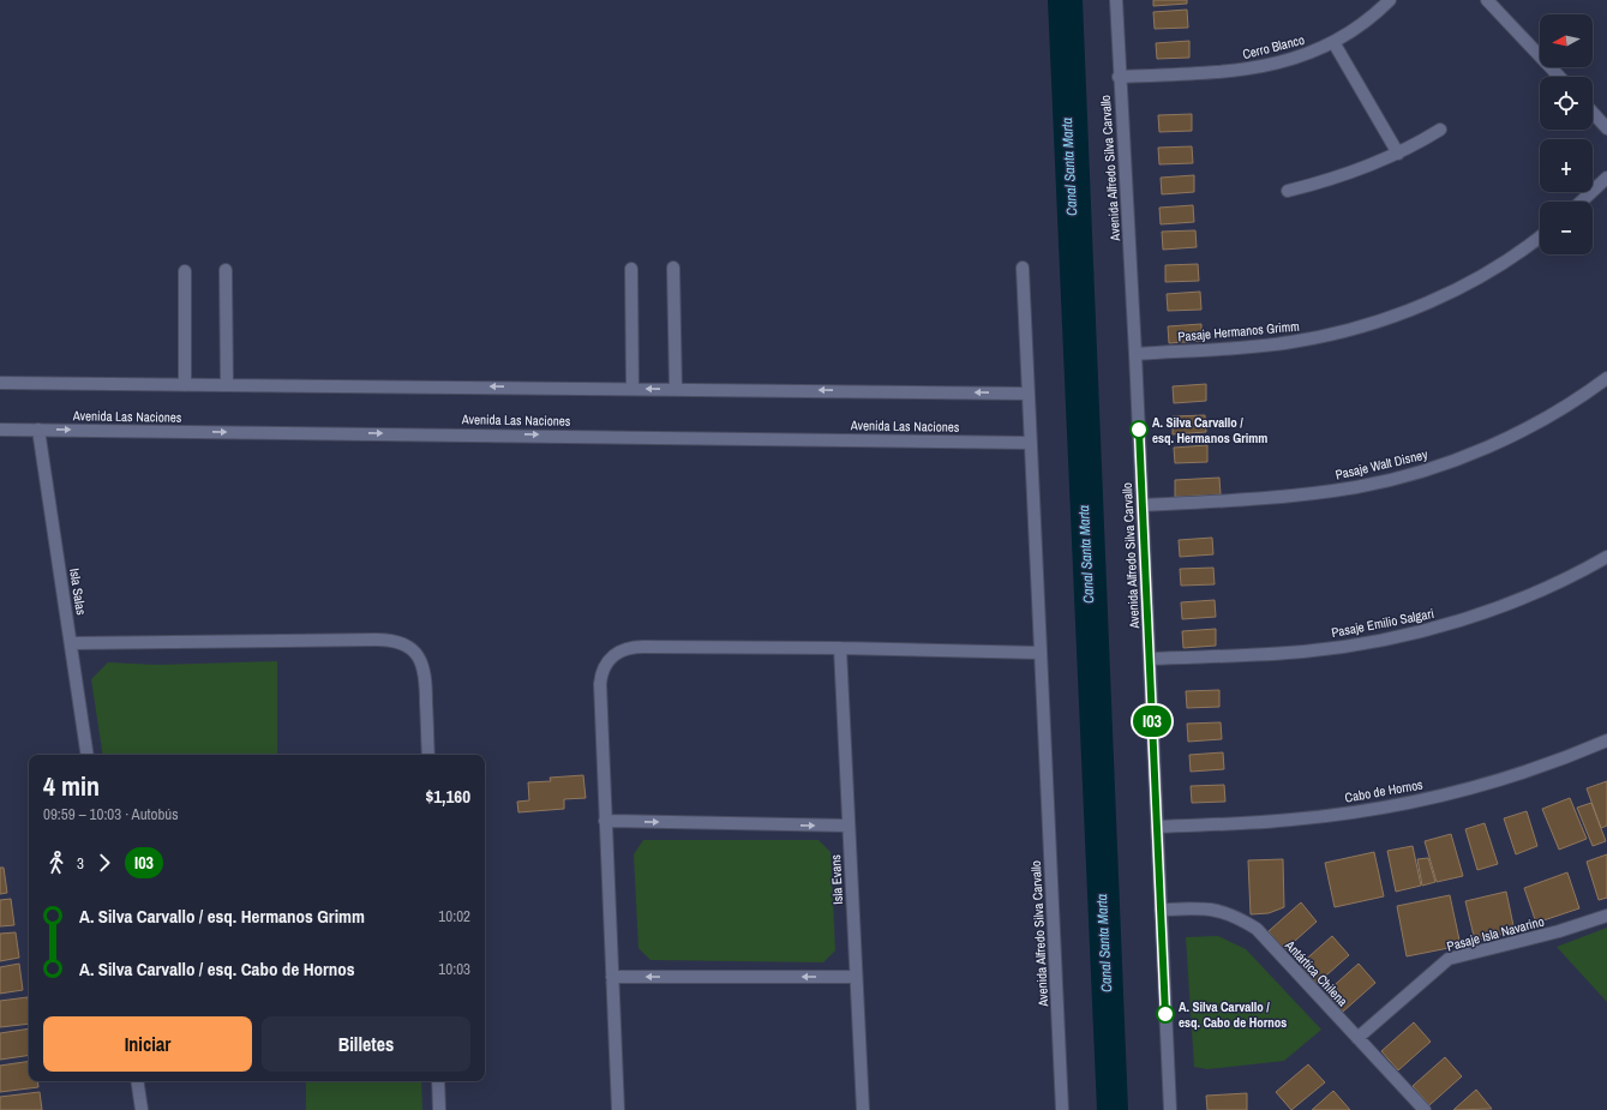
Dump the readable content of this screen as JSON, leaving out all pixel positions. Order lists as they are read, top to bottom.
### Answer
{
  "streets": {
    "street": [
      "Cerro Blanco",
      "Avenida Alfredo Silva Carvallo",
      "Pasaje Hermanos Grimm",
      "Avenida Las Naciones",
      "Pasaje Walt Disney",
      "Isla Salas",
      "Pasaje Emilio Salgari",
      "Cabo de Hornos",
      "Isla Evans",
      "Pasaje Isla Navarino",
      "Antártica Chilena"
    ]
  },
  "crossings": [
    ["Cerro Blanco", "Avenida Alfredo Silva Carvallo"],
    ["Avenida Alfredo Silva Carvallo", "Pasaje Hermanos Grimm"],
    ["Avenida Alfredo Silva Carvallo", "Avenida Las Naciones"],
    ["Avenida Alfredo Silva Carvallo", "Pasaje Walt Disney"],
    ["Avenida Alfredo Silva Carvallo", "Pasaje Emilio Salgari"],
    ["Avenida Alfredo Silva Carvallo", "Cabo de Hornos"],
    ["Avenida Alfredo Silva Carvallo", "Antártica Chilena"],
    ["Avenida Las Naciones", "Isla Salas"],
    ["Pasaje Isla Navarino", "Antártica Chilena"]
  ],
  "water": ["Canal Santa Marta"],
  "places": ["A. Silva Carvallo / esq. Hermanos Grimm", "A. Silva Carvallo / esq. Cabo de Hornos"],
  "lines": ["bus line I03"],
  "north": "left",
  "page": {
    "on_map": "I03",
    "map_buttons": ["+", "−"],
    "heading": ["4 min", "09:59 – 10:03 · Autobús", "$1,160"],
    "legs": ["3", "I03"],
    "list": [
      {
        "name": "A. Silva Carvallo / esq. Hermanos Grimm",
        "value": "10:02"
      },
      {
        "name": "A. Silva Carvallo / esq. Cabo de Hornos",
        "value": "10:03"
      }
    ],
    "buttons": ["Iniciar", "Billetes"]
  }
}
